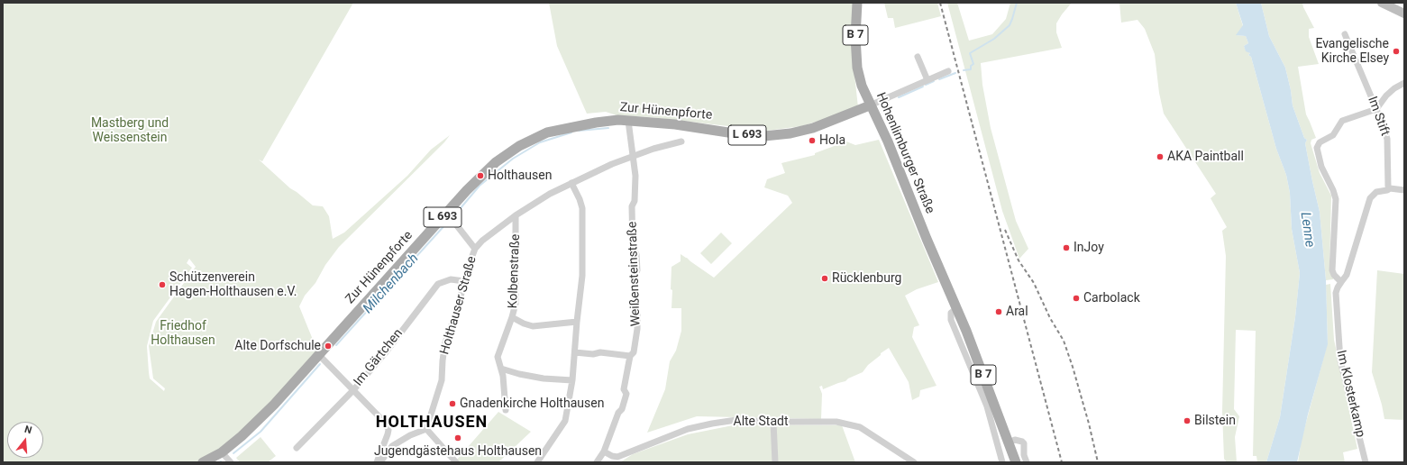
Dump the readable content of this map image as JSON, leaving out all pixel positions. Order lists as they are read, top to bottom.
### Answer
{
  "streets": {
    "main road": [
      "B 7",
      "Zur Hünenpforte",
      "L 693",
      "Hohenlimburger Straße"
    ],
    "street": [
      "Im Stift",
      "Kolbenstraße",
      "Weißensteinstraße",
      "Holthauser Straße",
      "Im Gärtchen",
      "Im Klosterkamp",
      "Alte Stadt"
    ]
  },
  "crossings": [
    ["Zur Hünenpforte", "Hohenlimburger Straße"],
    ["Zur Hünenpforte", "Weißensteinstraße"],
    ["Im Stift", "Im Klosterkamp"],
    ["Kolbenstraße", "Holthauser Straße"],
    ["Weißensteinstraße", "Holthauser Straße"],
    ["Weißensteinstraße", "Alte Stadt"],
    ["Holthauser Straße", "Im Gärtchen"]
  ],
  "districts": ["HOLTHAUSEN"],
  "water": ["Lenne", "Milchenbach"],
  "parks": ["Mastberg und Weissenstein", "Friedhof Holthausen"],
  "places": [
    "Evangelische Kirche Elsey",
    "Hola",
    "AKA Paintball",
    "Holthausen",
    "InJoy",
    "Rücklenburg",
    "Schützenverein Hagen-Holthausen e.V.",
    "Carbolack",
    "Aral",
    "Alte Dorfschule",
    "Gnadenkirche Holthausen",
    "Bilstein",
    "Jugendgästehaus Holthausen"
  ],
  "north": "top"
}
